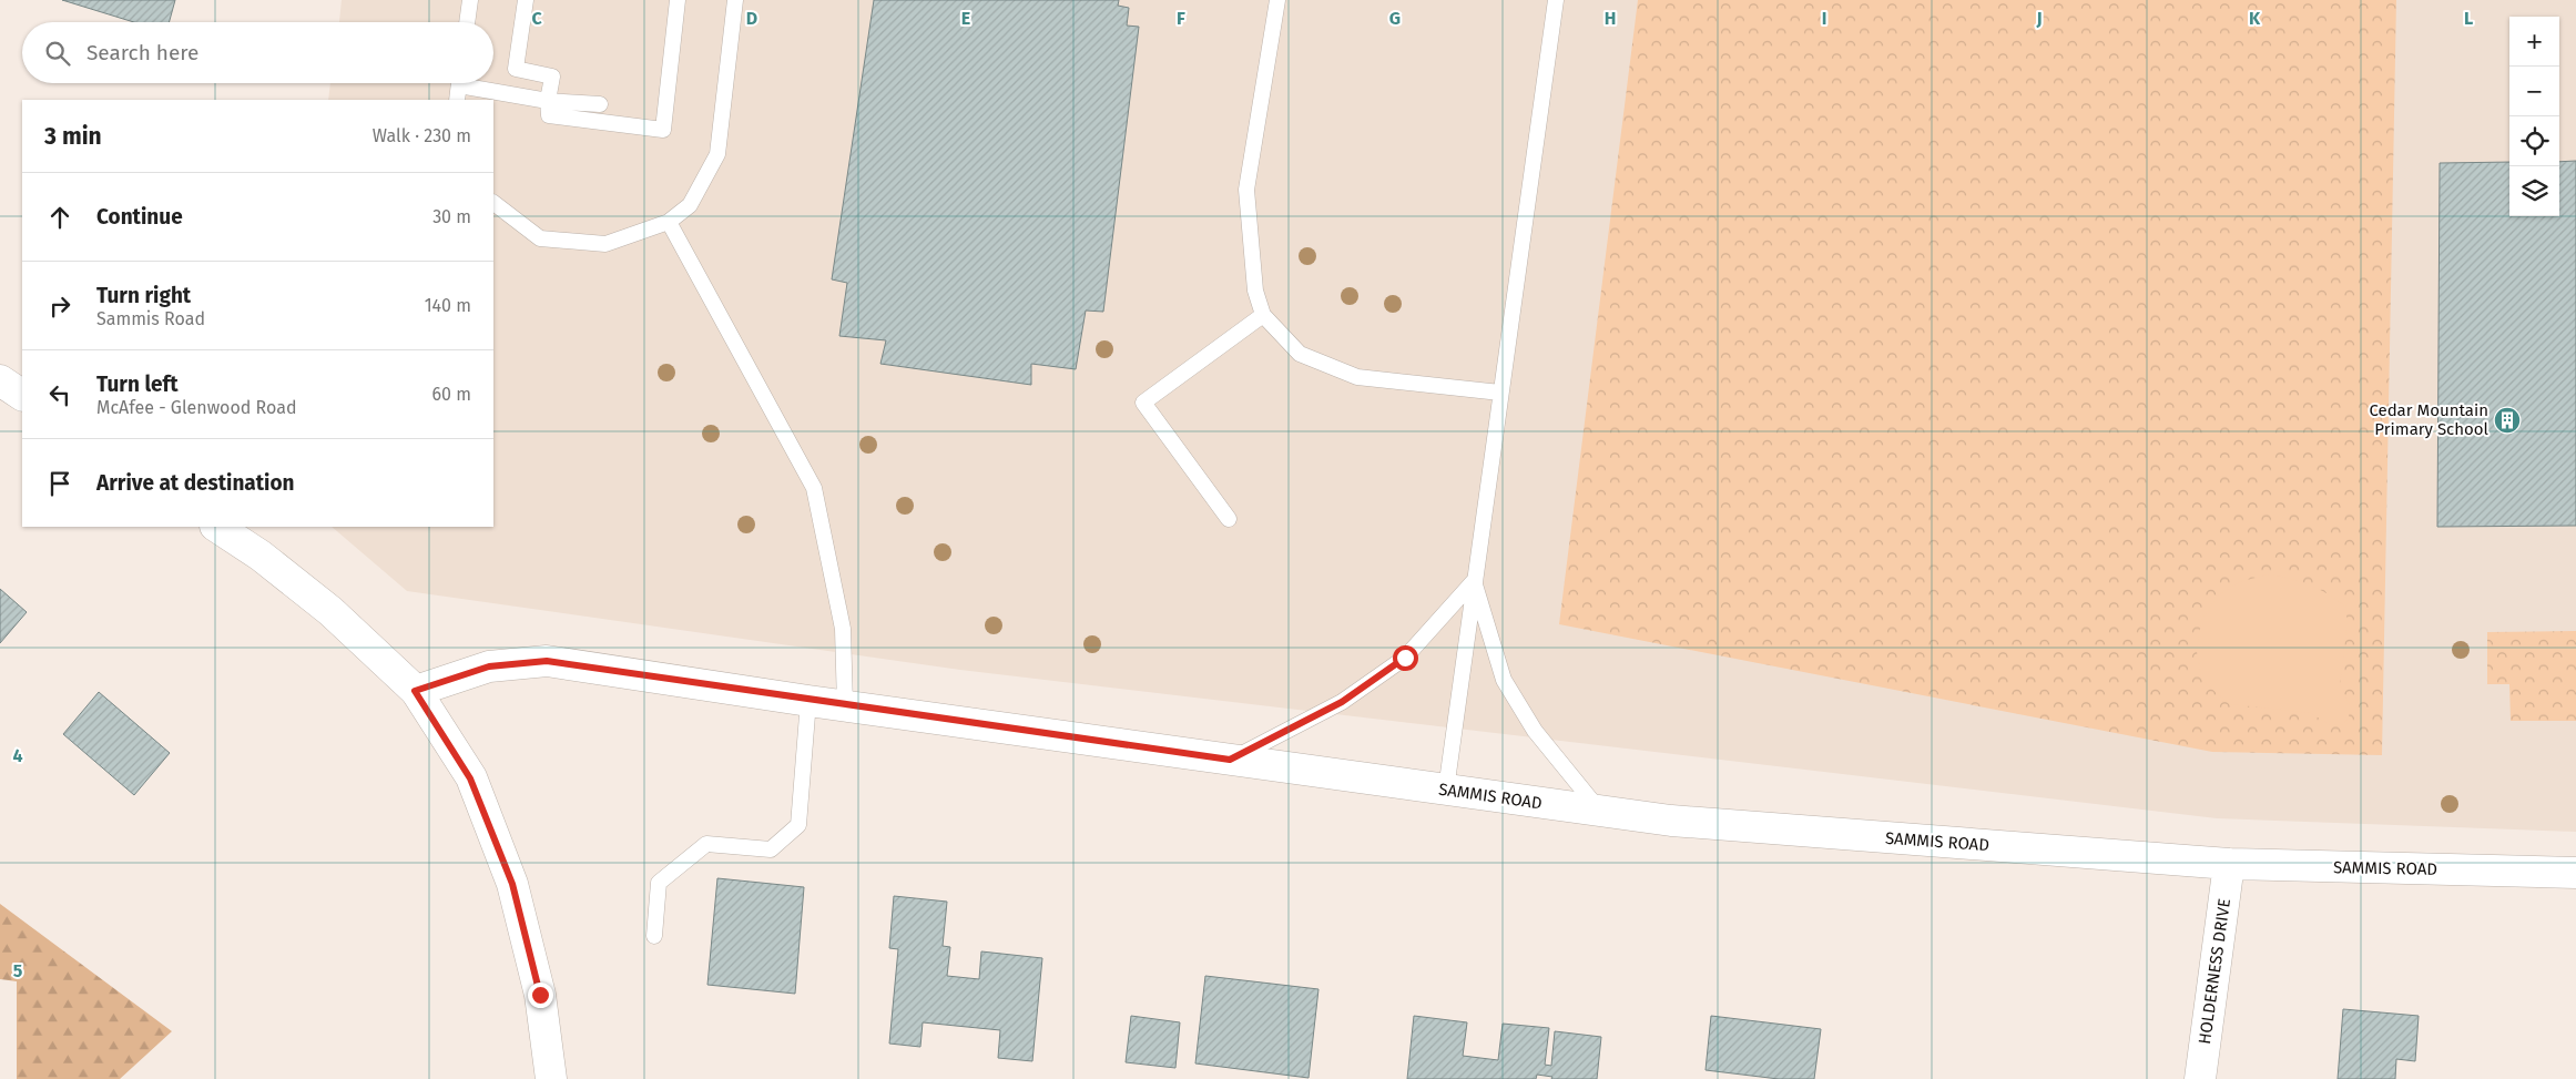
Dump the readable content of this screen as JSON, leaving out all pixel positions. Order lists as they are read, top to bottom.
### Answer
{
  "streets": {
    "street": ["SAMMIS ROAD", "HOLDERNESS DRIVE"]
  },
  "crossings": [
    ["SAMMIS ROAD", "HOLDERNESS DRIVE"]
  ],
  "places": {
    "building": ["Cedar Mountain Primary School"]
  },
  "page": {
    "map_buttons": ["+", "−"],
    "search": "Search here",
    "heading": ["3 min", "Walk · 230 m"],
    "list": [
      ["Continue", "30 m"],
      ["Turn right", "Sammis Road", "140 m"],
      ["Turn left", "McAfee - Glenwood Road", "60 m"],
      "Arrive at destination"
    ]
  },
  "grid": {
    "columns": [
      "C",
      "D",
      "E",
      "F",
      "G",
      "H",
      "I",
      "J",
      "K",
      "L"
    ],
    "rows": ["4", "5"]
  }
}
